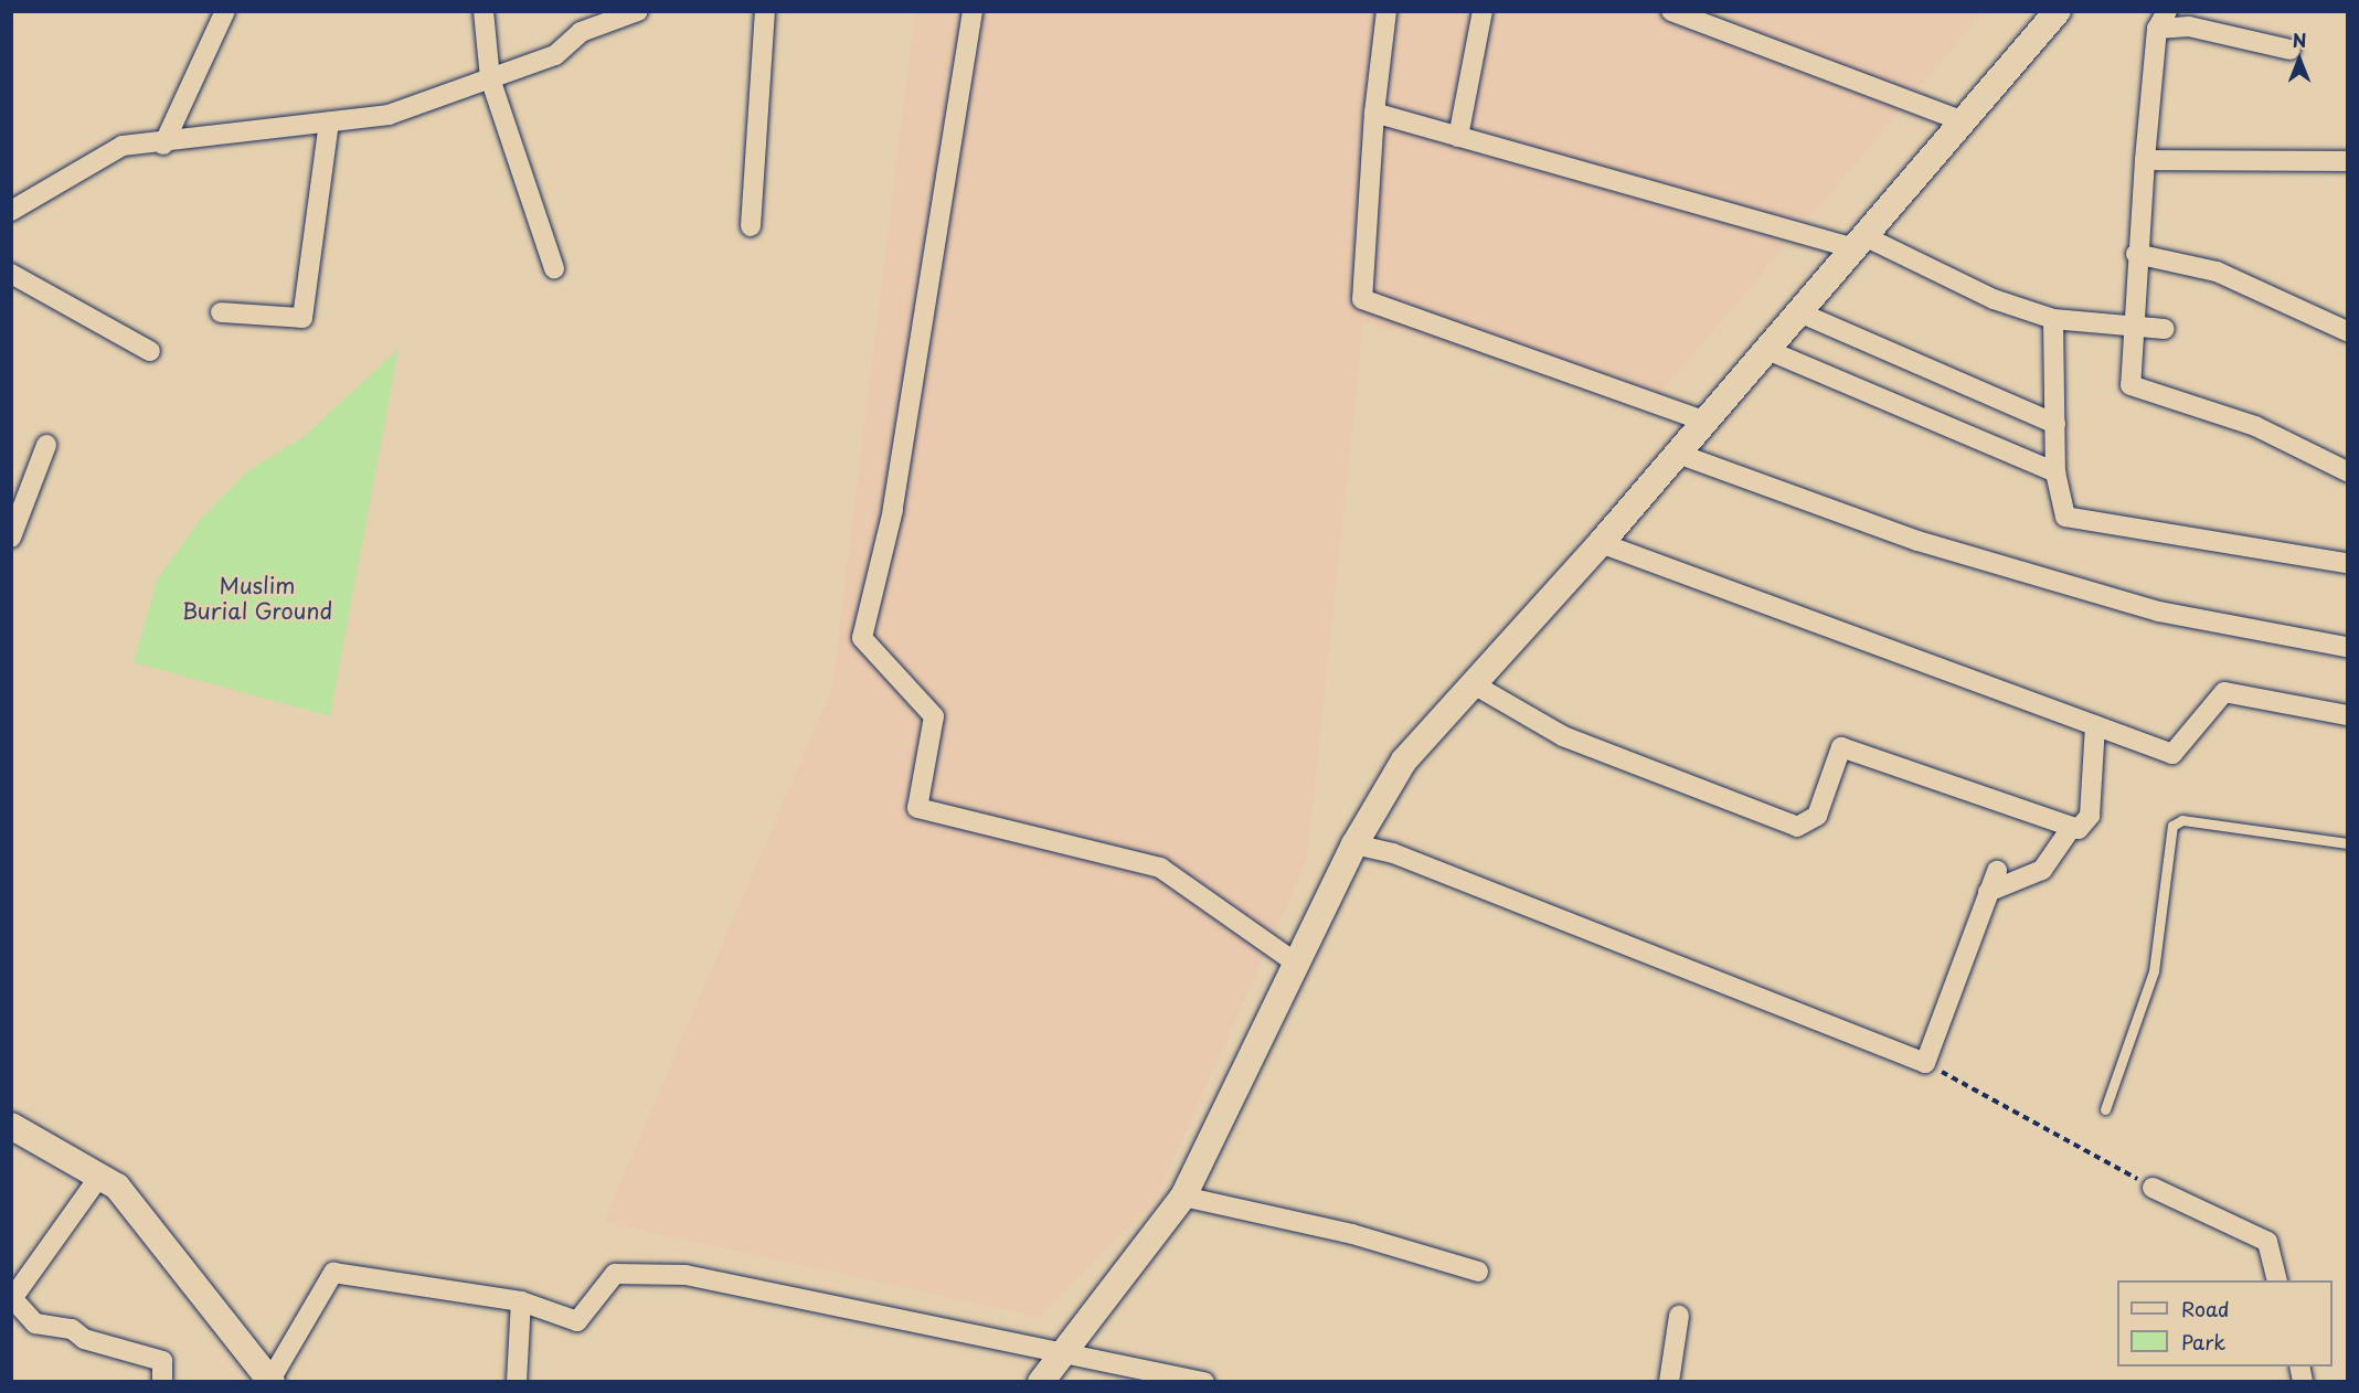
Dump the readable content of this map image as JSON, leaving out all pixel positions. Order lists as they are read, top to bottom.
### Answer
{
  "parks": ["Muslim Burial Ground"],
  "legend": ["Road", "Park"],
  "north": "top"
}
